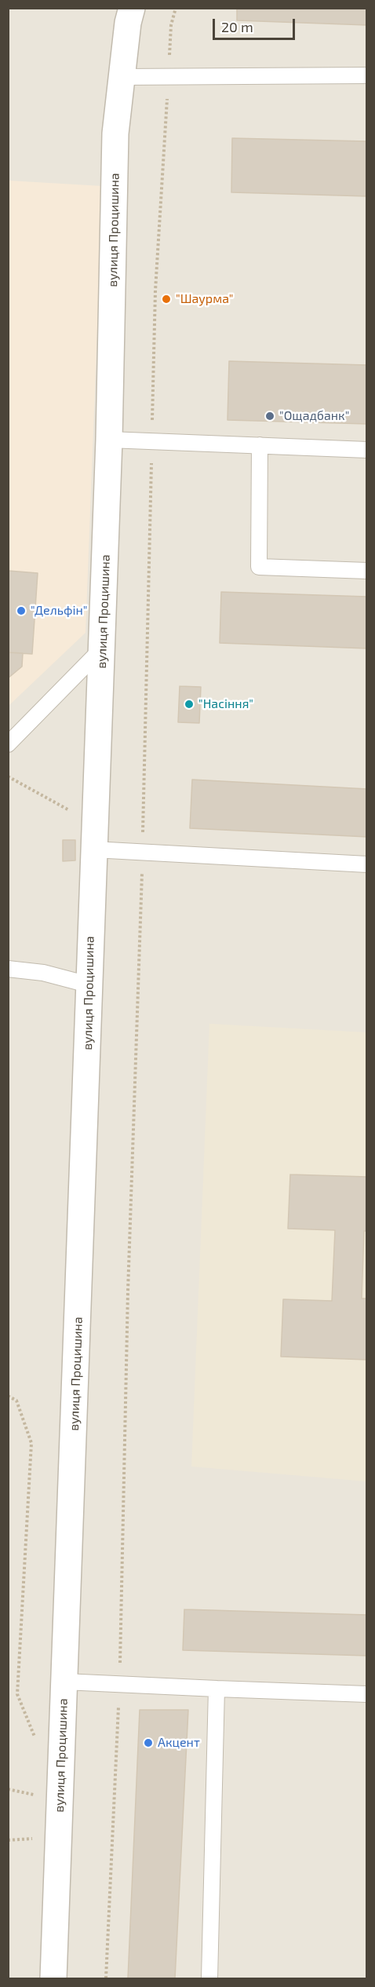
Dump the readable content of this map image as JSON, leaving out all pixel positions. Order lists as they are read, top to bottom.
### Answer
{
  "streets": {
    "street": ["вулиця Процишина"]
  },
  "places": [
    "\"Шаурма\"",
    "\"Ощадбанк\"",
    "\"Дельфін\"",
    "\"Насіння\"",
    "Акцент"
  ],
  "scale_bar": "20 m"
}
